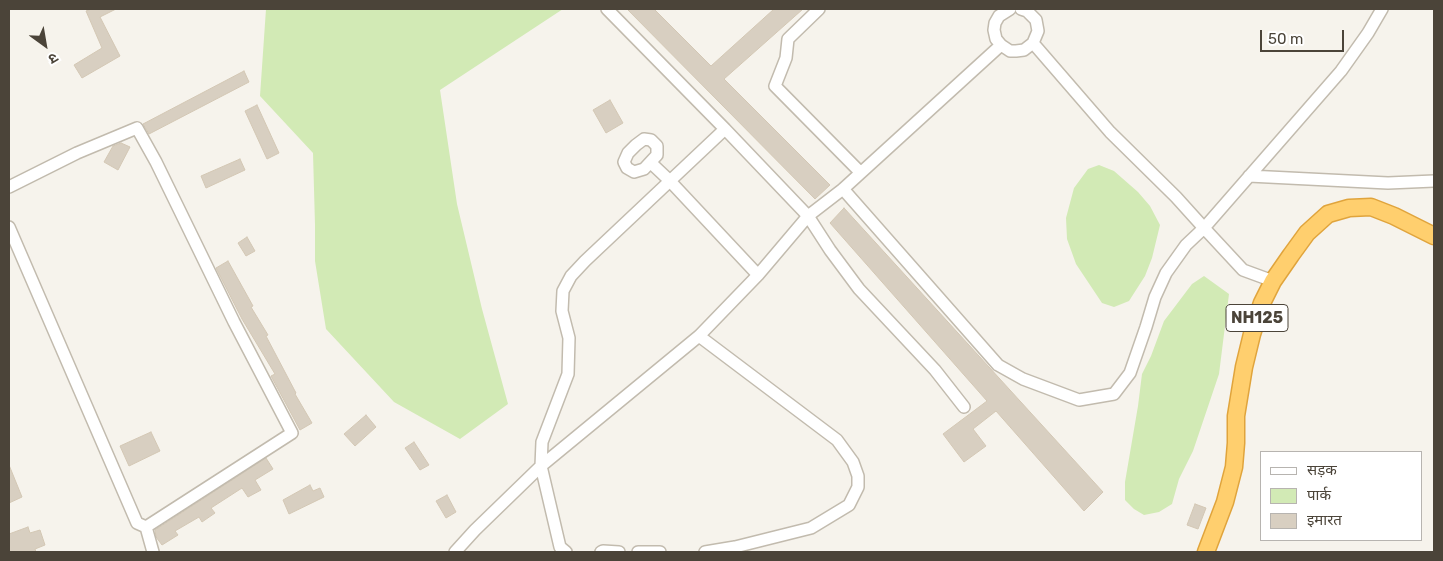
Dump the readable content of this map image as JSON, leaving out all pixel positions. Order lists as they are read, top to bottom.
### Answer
{
  "streets": {
    "highway": ["NH125"]
  },
  "legend": ["सड़क", "पार्क", "इमारत"],
  "scale_bar": "50 m",
  "north": "bottom right"
}
